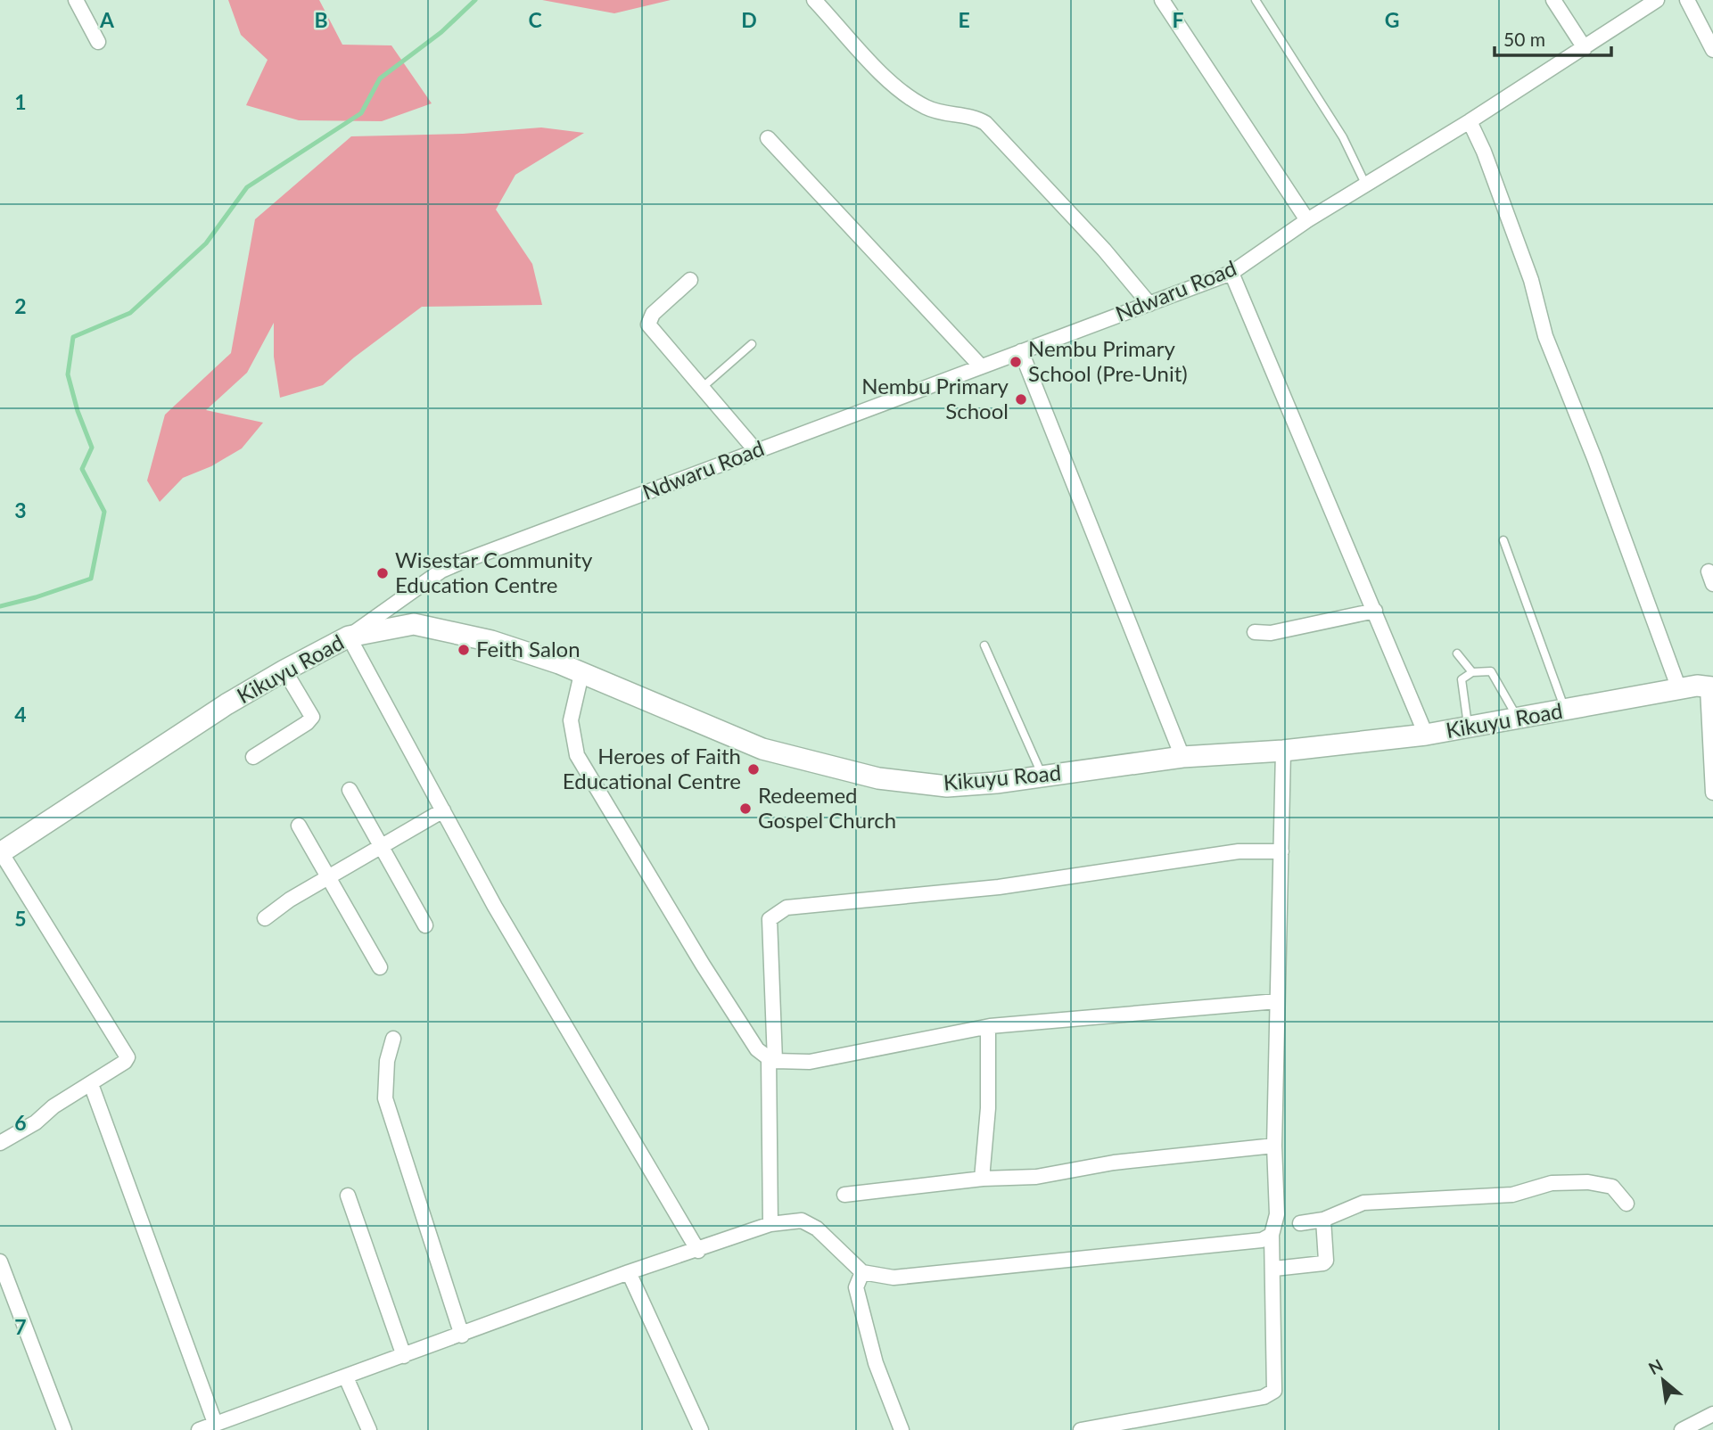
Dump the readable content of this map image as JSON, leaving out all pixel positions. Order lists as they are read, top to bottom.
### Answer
{
  "streets": {
    "main road": ["Kikuyu Road"],
    "street": ["Ndwaru Road"]
  },
  "crossings": [
    ["Ndwaru Road", "Kikuyu Road"]
  ],
  "places": [
    "Nembu Primary School (Pre-Unit)",
    "Nembu Primary School",
    "Wisestar Community Education Centre",
    "Feith Salon",
    "Heroes of Faith Educational Centre",
    "Redeemed Gospel Church"
  ],
  "scale_bar": "50 m",
  "north": "top left",
  "grid": {
    "columns": [
      "A",
      "B",
      "C",
      "D",
      "E",
      "F",
      "G"
    ],
    "rows": [
      "1",
      "2",
      "3",
      "4",
      "5",
      "6",
      "7"
    ]
  }
}
